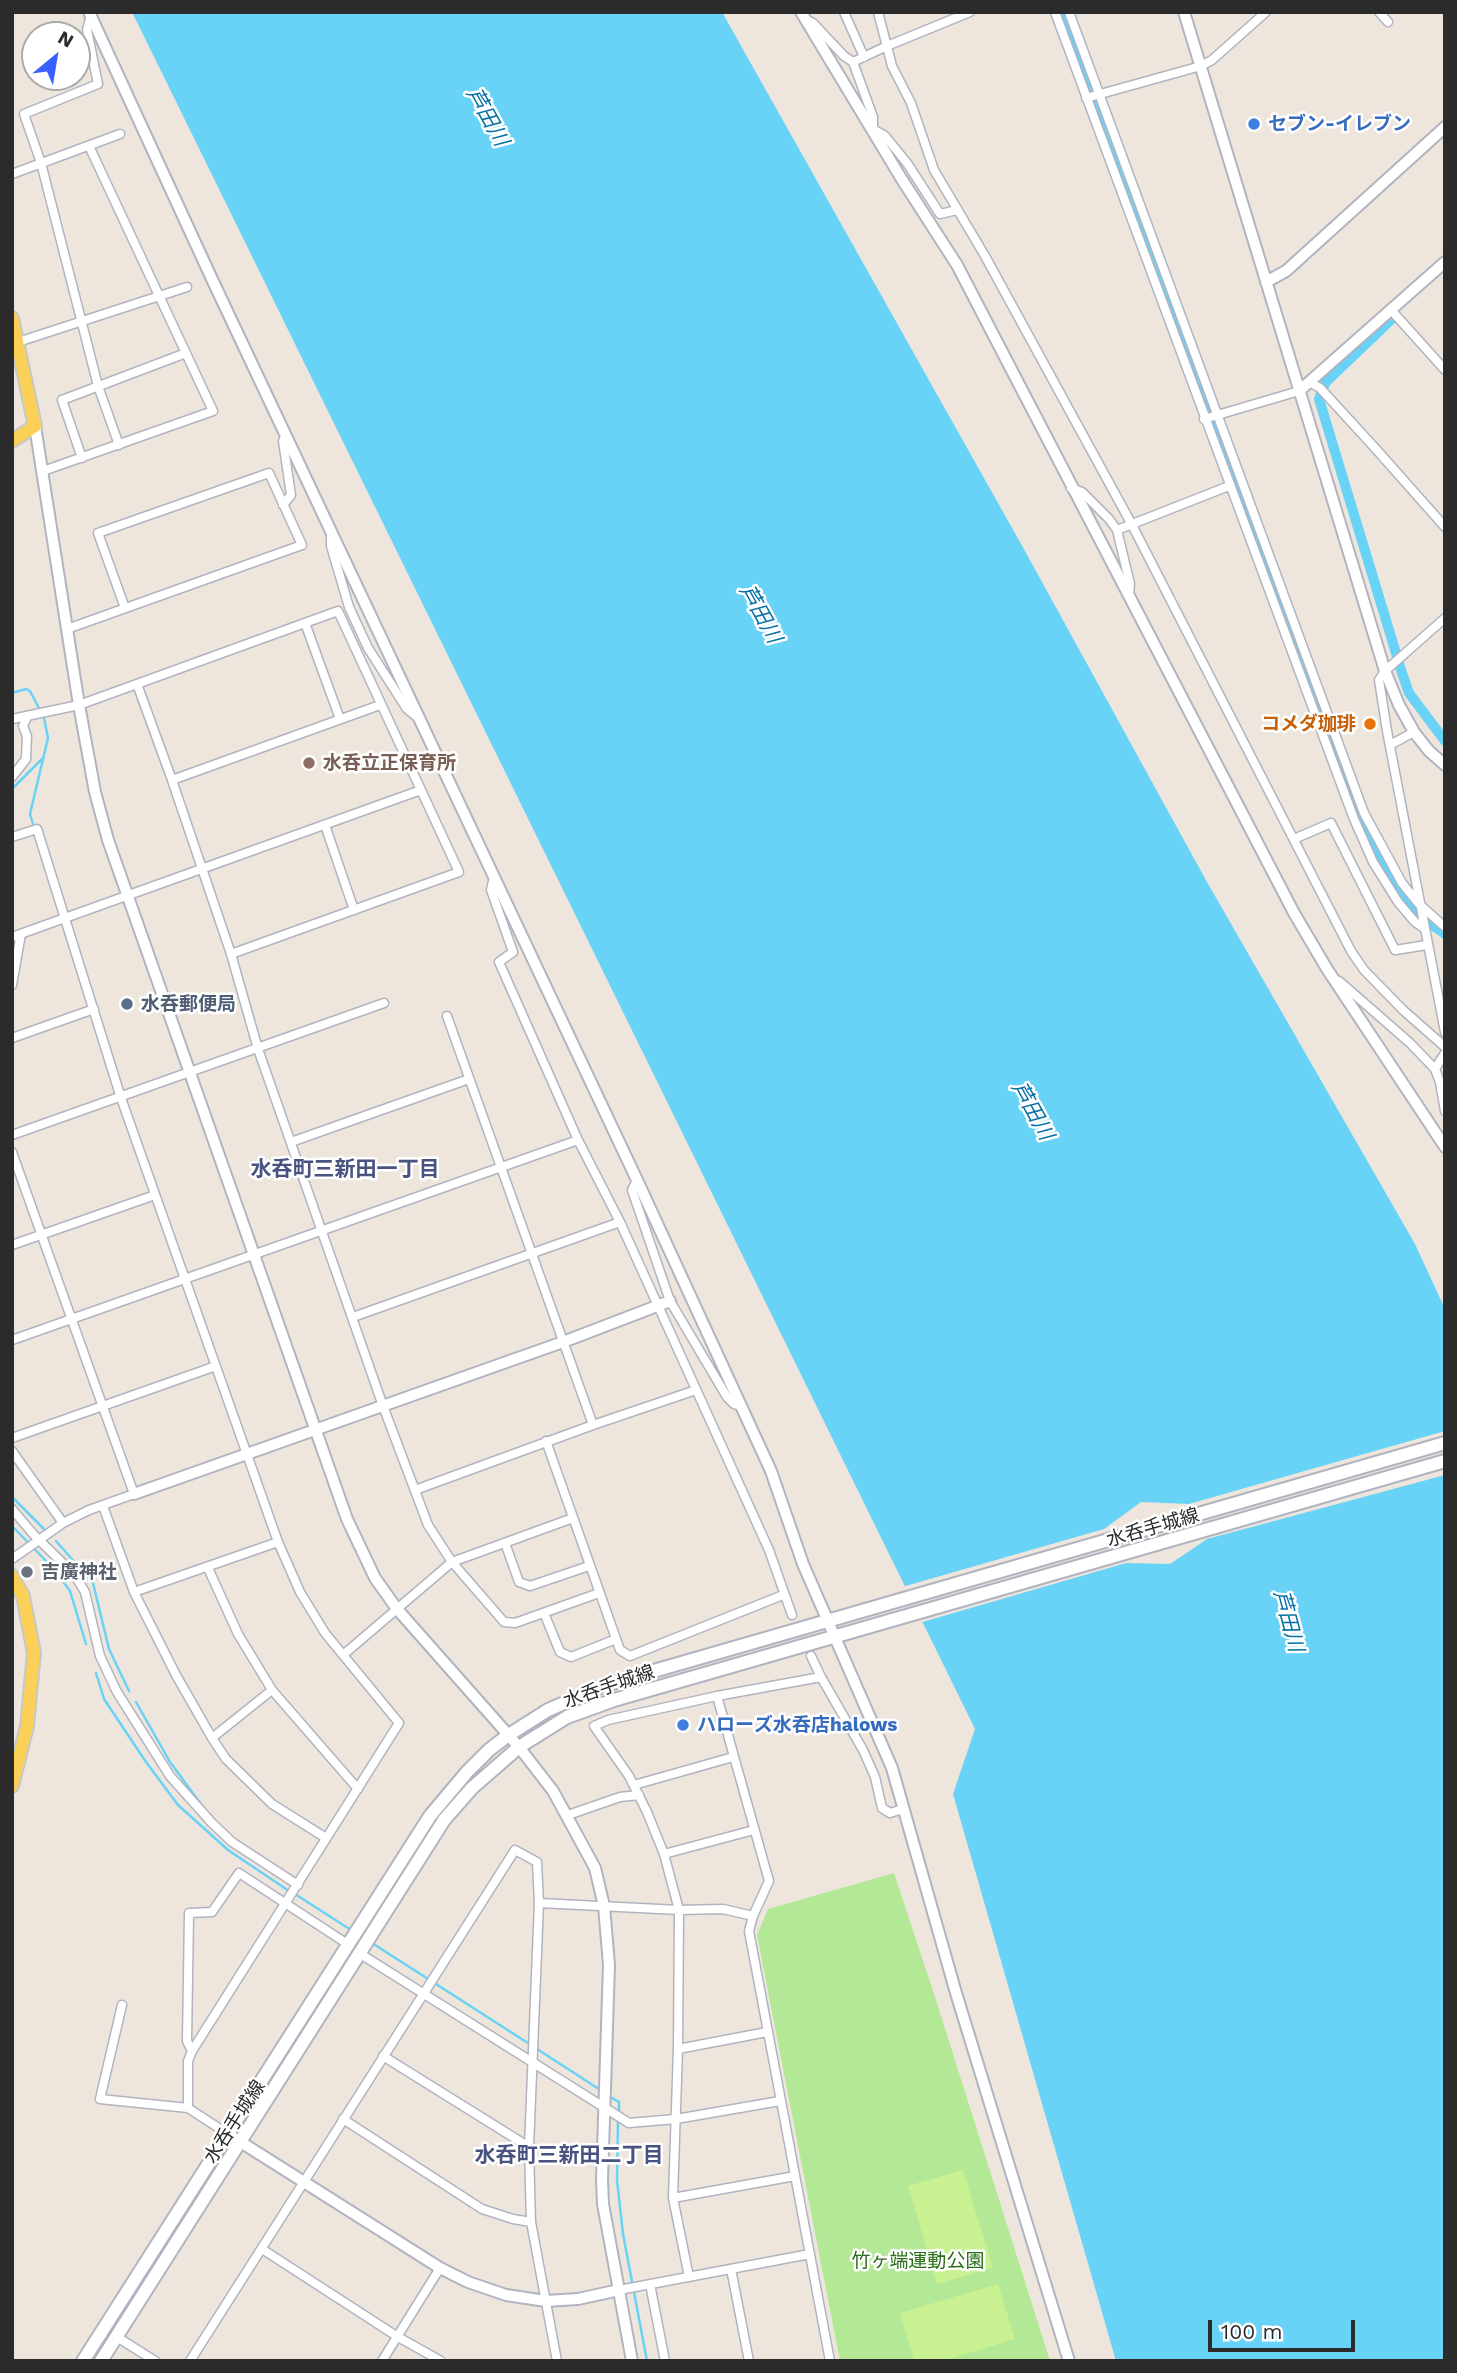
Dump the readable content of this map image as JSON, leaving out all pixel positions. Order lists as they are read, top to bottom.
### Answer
{
  "streets": {
    "main road": ["水呑手城線"]
  },
  "districts": ["水呑町三新田一丁目", "水呑町三新田二丁目"],
  "water": ["芦田川"],
  "parks": ["竹ヶ端運動公園"],
  "places": [
    "セブン-イレブン",
    "コメダ珈琲",
    "水呑立正保育所",
    "水呑郵便局",
    "吉廣神社",
    "ハローズ水呑店halows"
  ],
  "scale_bar": "100 m",
  "north": "top right"
}
